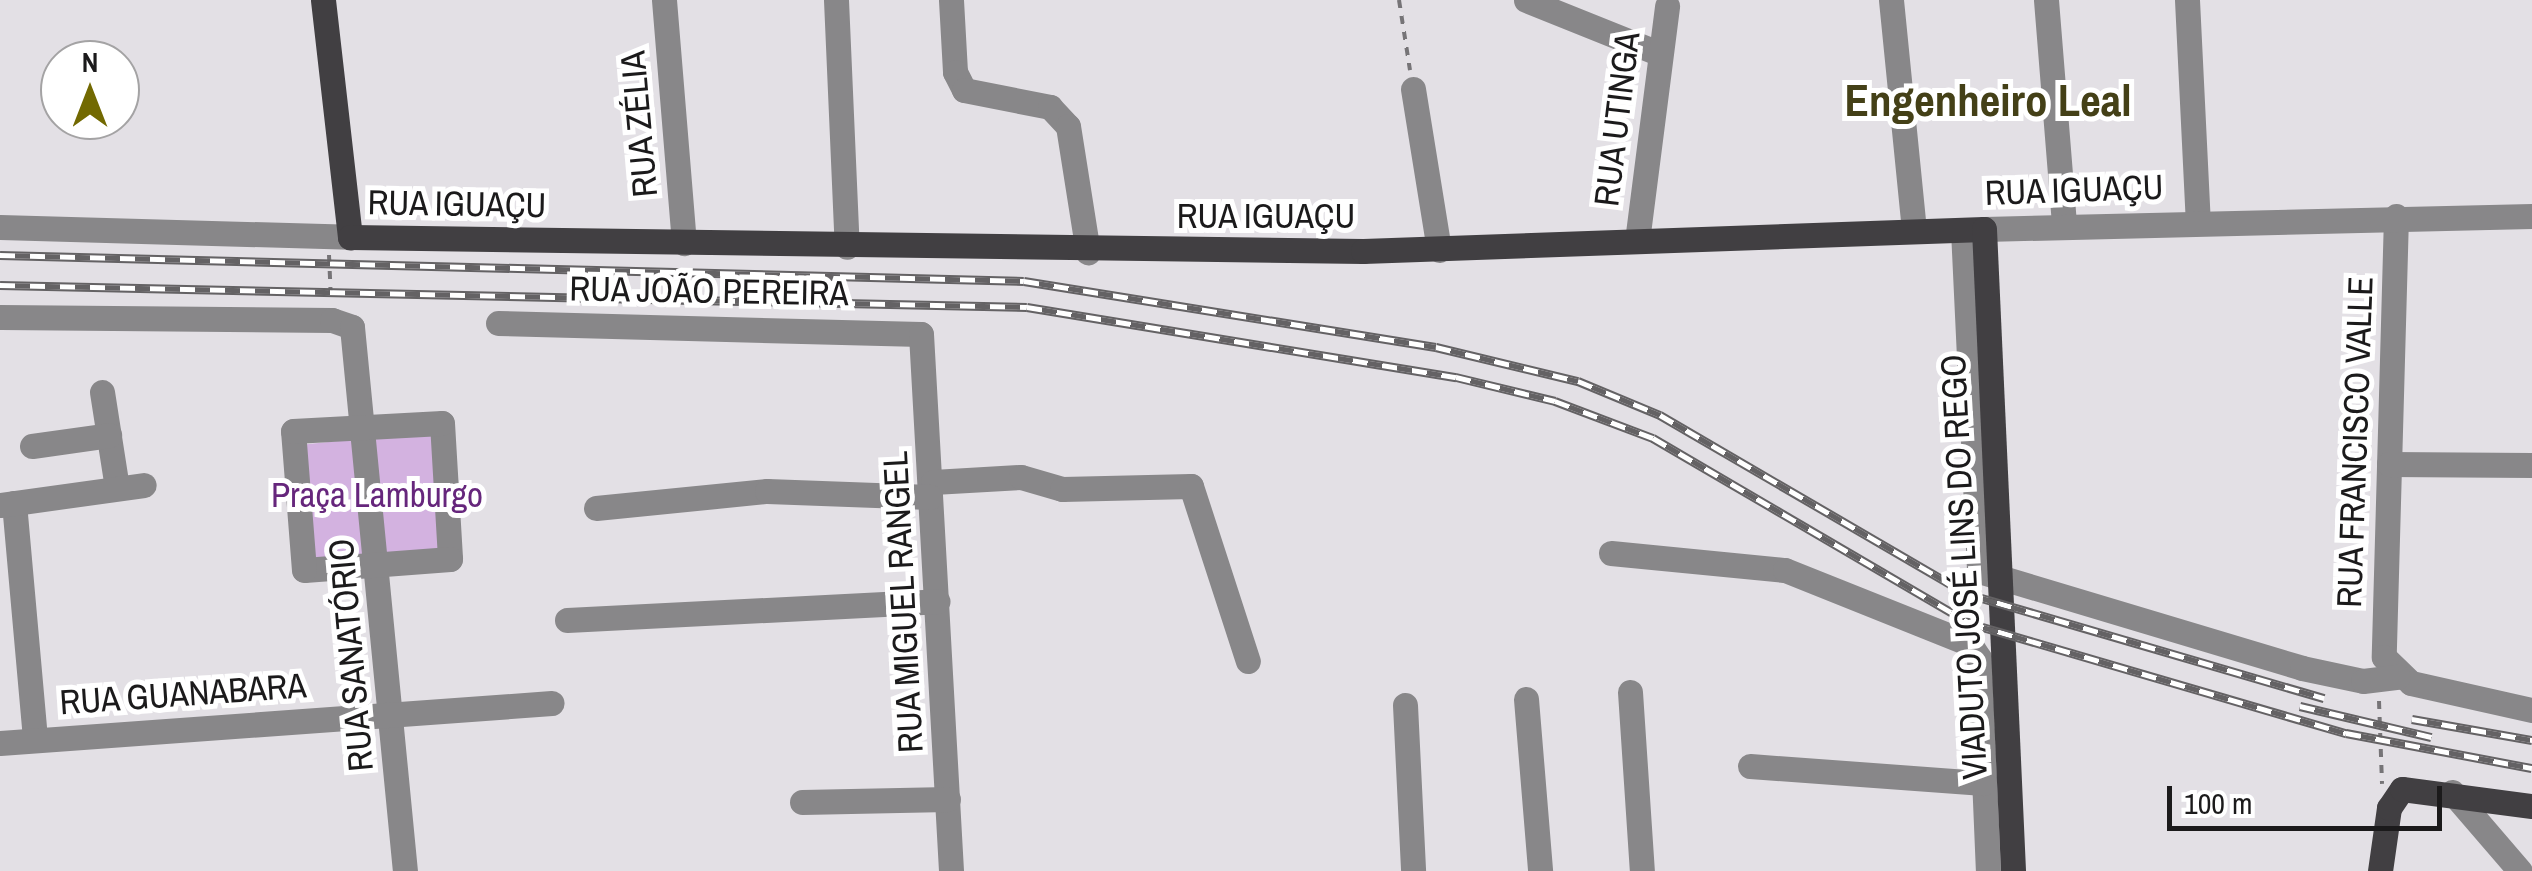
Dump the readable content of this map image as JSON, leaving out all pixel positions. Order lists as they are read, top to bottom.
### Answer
{
  "streets": {
    "main road": ["RUA IGUAÇU", "VIADUTO JOSÉ LINS DO REGO"],
    "street": [
      "RUA UTINGA",
      "RUA ZÉLIA",
      "RUA JOÃO PEREIRA",
      "RUA FRANCISCO VALLE",
      "RUA MIGUEL RANGEL",
      "RUA SANATÓRIO",
      "RUA GUANABARA"
    ]
  },
  "crossings": [
    ["RUA UTINGA", "RUA IGUAÇU"],
    ["RUA ZÉLIA", "RUA IGUAÇU"],
    ["RUA IGUAÇU", "RUA FRANCISCO VALLE"],
    ["RUA IGUAÇU", "VIADUTO JOSÉ LINS DO REGO"],
    ["RUA JOÃO PEREIRA", "RUA MIGUEL RANGEL"],
    ["RUA SANATÓRIO", "RUA GUANABARA"]
  ],
  "districts": ["Engenheiro Leal"],
  "parks": ["Praça Lamburgo"],
  "scale_bar": "100 m",
  "north": "top"
}
